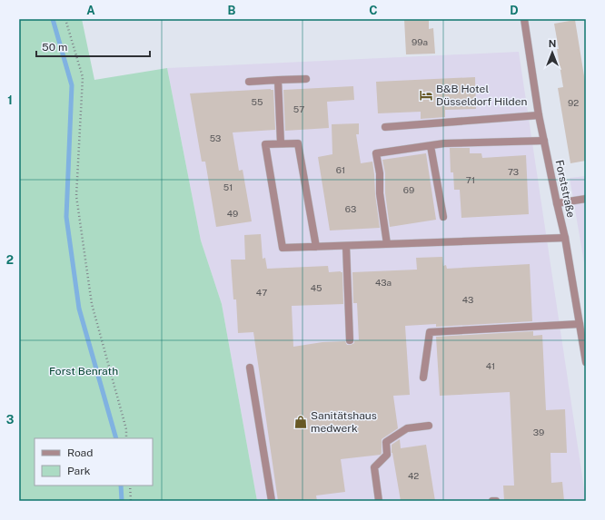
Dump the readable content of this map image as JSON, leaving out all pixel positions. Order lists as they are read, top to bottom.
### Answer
{
  "streets": {
    "street": ["Forststraße"]
  },
  "parks": ["Forst Benrath"],
  "places": {
    "hotel": ["B&B Hotel Düsseldorf Hilden"],
    "shop": ["Sanitätshaus medwerk"]
  },
  "house_numbers": [
    "99a",
    "55",
    "92",
    "57",
    "53",
    "61",
    "73",
    "71",
    "51",
    "69",
    "63",
    "49",
    "43a",
    "45",
    "47",
    "43",
    "41",
    "39",
    "42"
  ],
  "legend": ["Road", "Park"],
  "scale_bar": "50 m",
  "north": "top",
  "grid": {
    "columns": [
      "A",
      "B",
      "C",
      "D"
    ],
    "rows": ["1", "2", "3"]
  }
}
